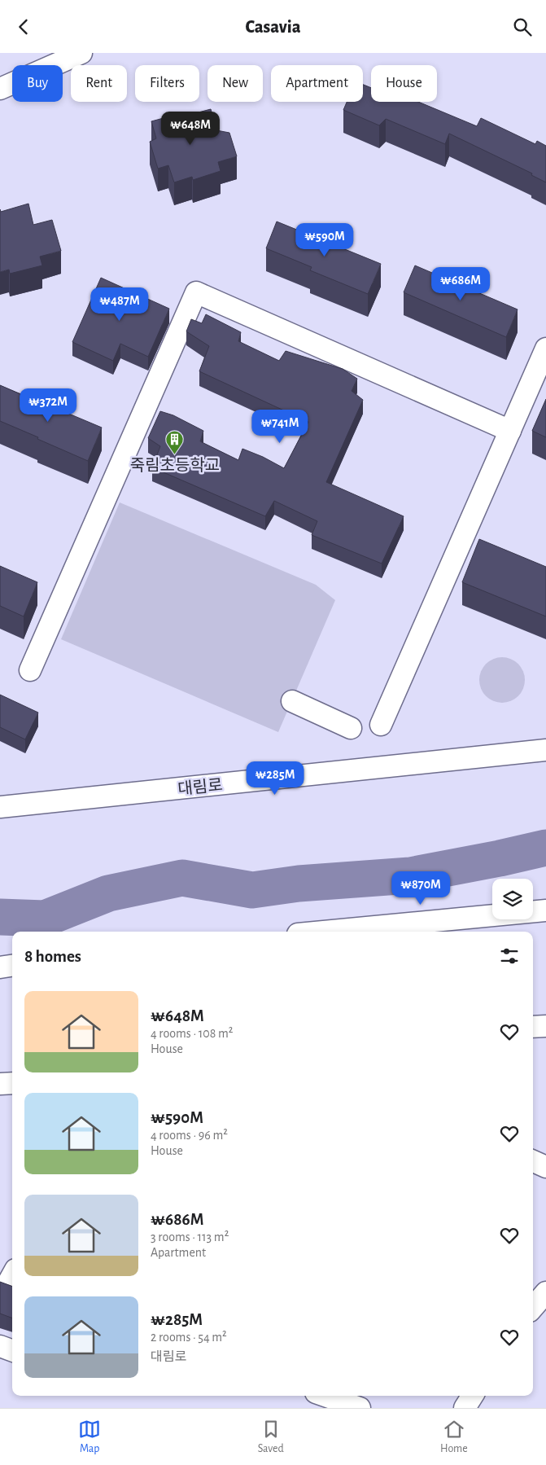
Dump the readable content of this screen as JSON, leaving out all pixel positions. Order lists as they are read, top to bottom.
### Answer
{
  "streets": {
    "street": ["대림로"]
  },
  "places": {
    "building": ["죽림초등학교"]
  },
  "page": {
    "header": "Casavia",
    "chip": [
      "Buy",
      "Rent",
      "Filters",
      "New",
      "Apartment",
      "House"
    ],
    "price": [
      "₩648M",
      "₩590M",
      "₩686M",
      "₩487M",
      "₩372M",
      "₩741M",
      "₩285M",
      "₩870M"
    ],
    "heading": "8 homes",
    "list": [
      {
        "name": "₩648M",
        "note": "4 rooms · 108 m² · House"
      },
      {
        "name": "₩590M",
        "note": "4 rooms · 96 m² · House"
      },
      {
        "name": "₩686M",
        "note": "3 rooms · 113 m² · Apartment"
      },
      {
        "name": "₩285M",
        "note": "2 rooms · 54 m² · 대림로"
      }
    ],
    "tabs": ["Map", "Saved", "Home"]
  }
}
